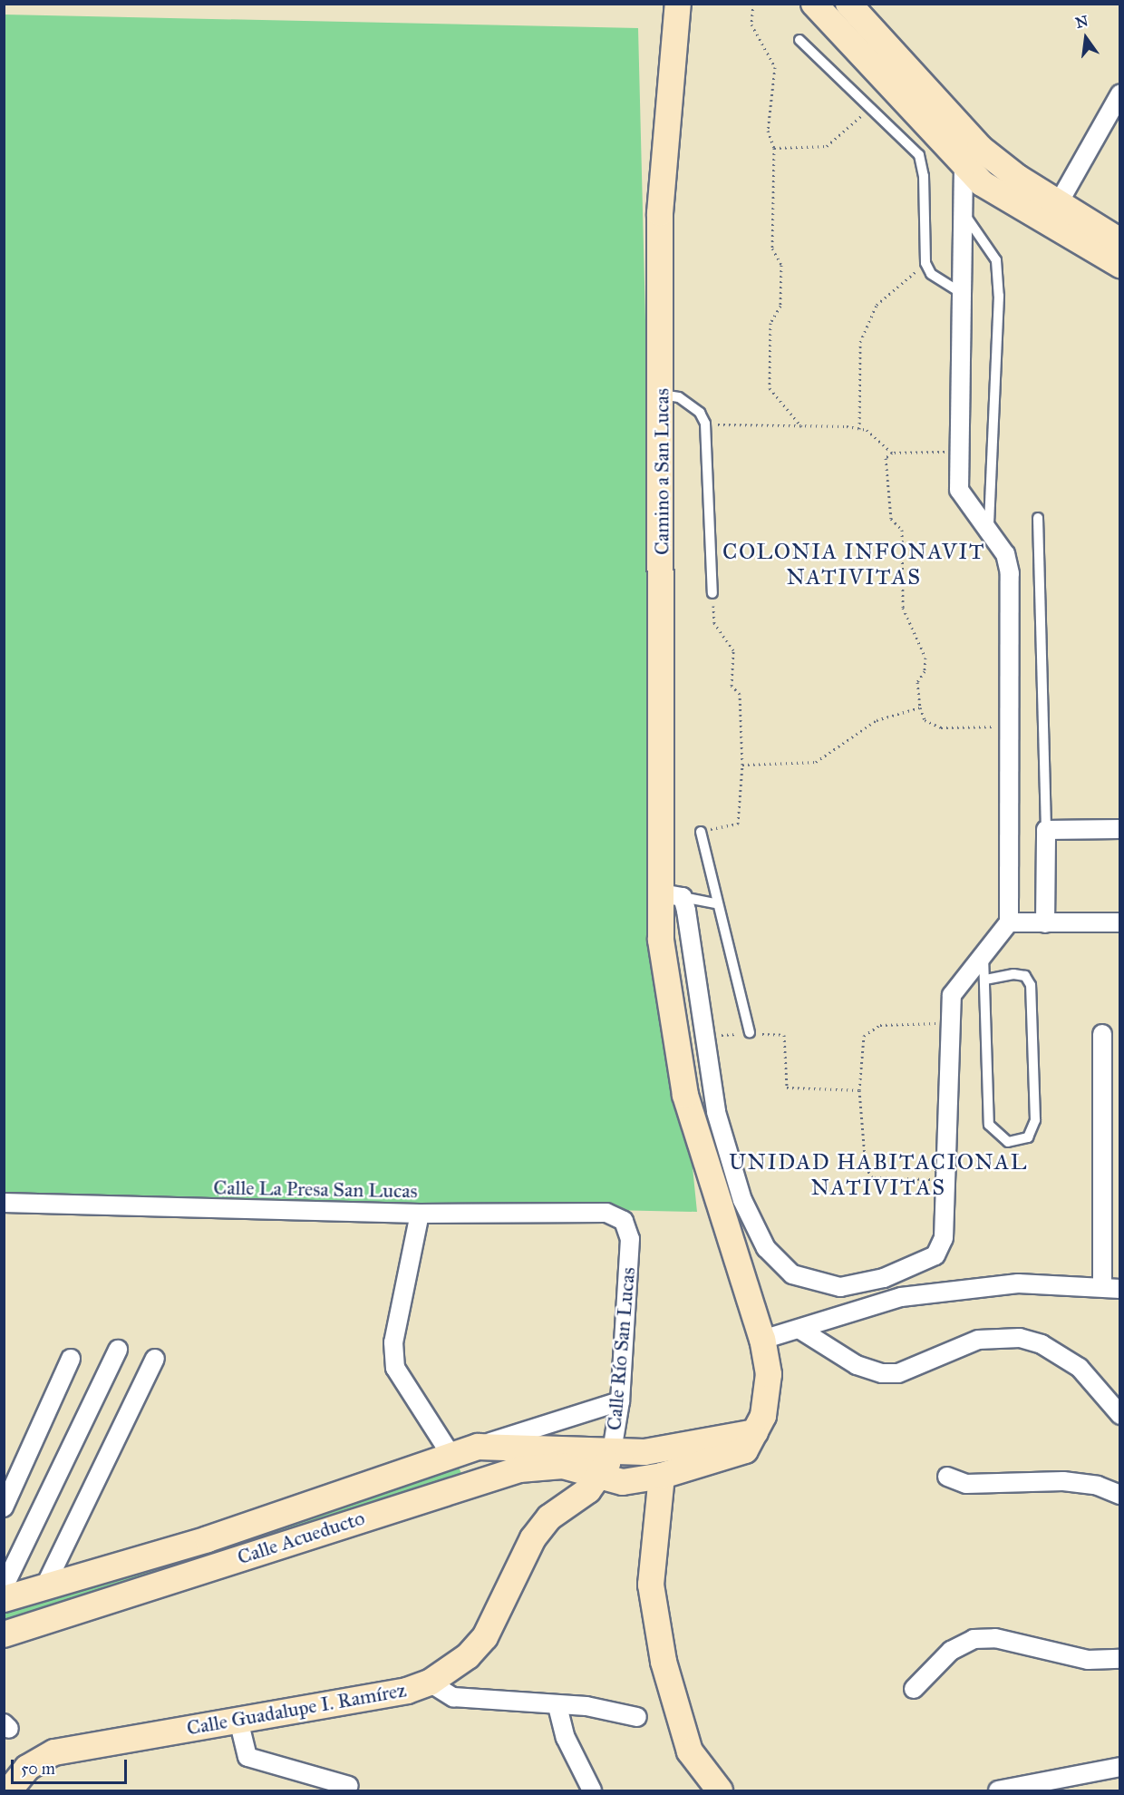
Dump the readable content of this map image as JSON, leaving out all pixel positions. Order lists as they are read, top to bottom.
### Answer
{
  "streets": {
    "street": [
      "Camino a San Lucas",
      "Calle La Presa San Lucas",
      "Calle Río San Lucas",
      "Calle Acueducto",
      "Calle Guadalupe I. Ramírez"
    ]
  },
  "crossings": [
    ["Camino a San Lucas", "Calle Acueducto"],
    ["Calle La Presa San Lucas", "Calle Río San Lucas"],
    ["Calle Río San Lucas", "Calle Acueducto"],
    ["Calle Río San Lucas", "Calle Guadalupe I. Ramírez"],
    ["Calle Acueducto", "Calle Guadalupe I. Ramírez"]
  ],
  "districts": ["COLONIA INFONAVIT NATIVITAS", "UNIDAD HABITACIONAL NATIVITAS"],
  "scale_bar": "50 m",
  "north": "top"
}
